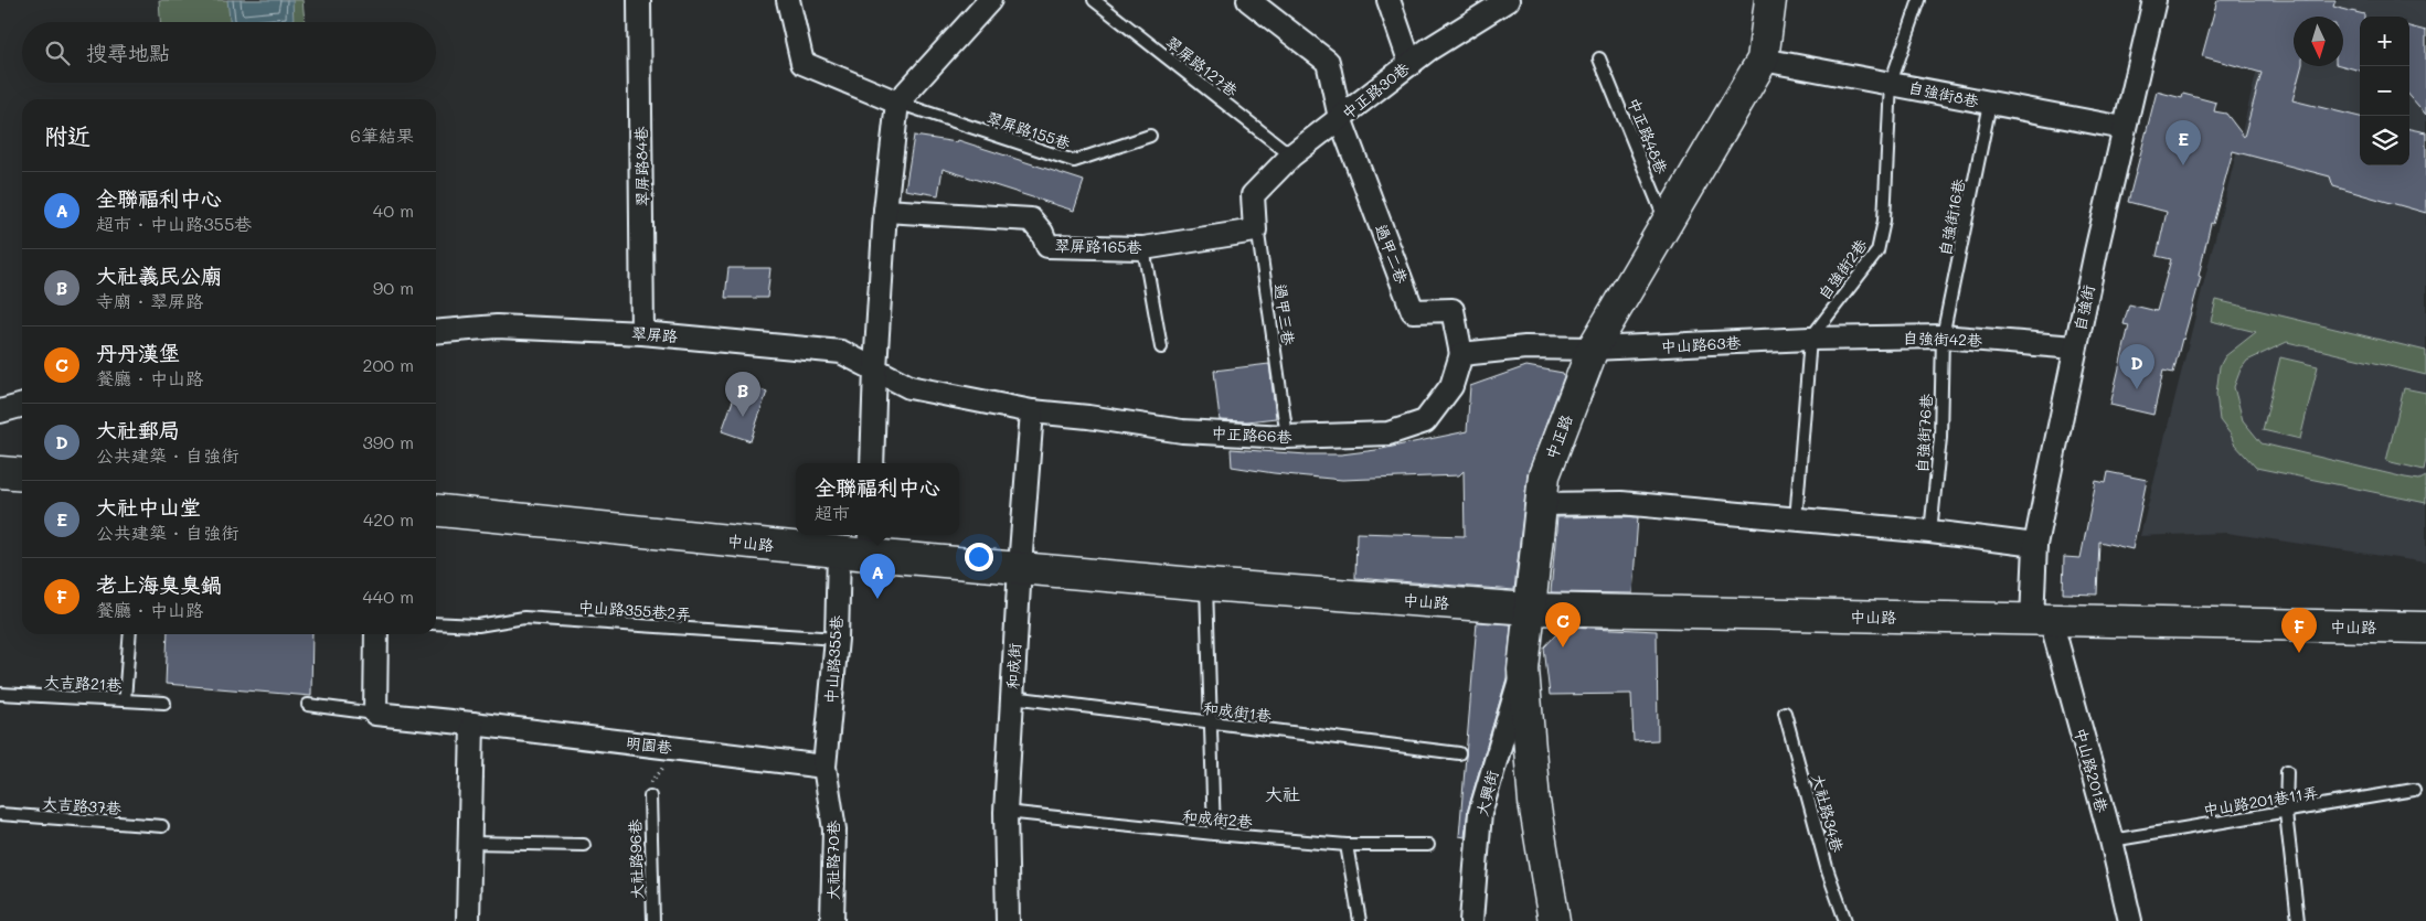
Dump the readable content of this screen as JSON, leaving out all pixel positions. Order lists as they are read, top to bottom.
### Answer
{
  "streets": {
    "main road": ["中正路", "中山路"],
    "street": [
      "中正路30巷",
      "自強街8巷",
      "翠屏路84巷",
      "翠屏路165巷",
      "過甲二巷",
      "自強街",
      "翠屏路",
      "自強街42巷",
      "中山路63巷",
      "中正路66巷",
      "中山路355巷",
      "和成街",
      "明園巷",
      "中山路201巷",
      "大興街",
      "大社路70巷"
    ],
    "lane": [
      "翠屏路127巷",
      "翠屏路155巷",
      "中正路48巷",
      "自強街16巷",
      "自強街2巷",
      "過甲三巷",
      "自強街76巷",
      "中山路355巷2弄",
      "大吉路21巷",
      "和成街1巷",
      "中山路201巷11弄",
      "大吉路37巷",
      "大社路34巷",
      "和成街2巷",
      "大社路96巷"
    ]
  },
  "crossings": [
    ["翠屏路127巷", "中正路30巷"],
    ["中正路30巷", "翠屏路165巷"],
    ["中正路30巷", "過甲二巷"],
    ["中正路30巷", "過甲三巷"],
    ["自強街8巷", "自強街16巷"],
    ["自強街8巷", "自強街2巷"],
    ["自強街8巷", "自強街"],
    ["自強街8巷", "中正路"],
    ["中正路48巷", "中正路"],
    ["翠屏路84巷", "翠屏路"],
    ["自強街16巷", "自強街42巷"],
    ["自強街16巷", "自強街76巷"],
    ["翠屏路165巷", "過甲三巷"],
    ["過甲二巷", "中正路66巷"],
    ["自強街2巷", "自強街42巷"],
    ["自強街2巷", "中山路63巷"],
    ["自強街", "自強街42巷"],
    ["自強街", "中山路"],
    ["自強街", "中山路201巷"],
    ["過甲三巷", "中正路66巷"],
    ["翠屏路", "中正路66巷"],
    ["自強街42巷", "中山路63巷"],
    ["自強街42巷", "自強街76巷"],
    ["中山路63巷", "中正路"],
    ["中正路66巷", "和成街"],
    ["中正路", "中山路"],
    ["中正路", "大興街"],
    ["中山路", "中山路355巷"],
    ["中山路", "和成街"],
    ["中山路", "中山路201巷"],
    ["中山路355巷2弄", "中山路355巷"],
    ["中山路355巷", "明園巷"],
    ["中山路355巷", "大社路70巷"],
    ["和成街", "和成街1巷"],
    ["和成街", "和成街2巷"],
    ["明園巷", "大社路70巷"],
    ["中山路201巷", "中山路201巷11弄"]
  ],
  "districts": ["大社"],
  "north": "bottom",
  "page": {
    "map_buttons": ["+", "−"],
    "search": "搜尋地點",
    "heading": ["附近", "6筆結果"],
    "pins": [
      "E",
      "D",
      "B",
      "A",
      "C",
      "F"
    ],
    "list": [
      {
        "mark": "A",
        "name": "全聯福利中心",
        "note": "超市 · 中山路355巷",
        "value": "40 m"
      },
      {
        "mark": "B",
        "name": "大社義民公廟",
        "note": "寺廟 · 翠屏路",
        "value": "90 m"
      },
      {
        "mark": "C",
        "name": "丹丹漢堡",
        "note": "餐廳 · 中山路",
        "value": "200 m"
      },
      {
        "mark": "D",
        "name": "大社郵局",
        "note": "公共建築 · 自強街",
        "value": "390 m"
      },
      {
        "mark": "E",
        "name": "大社中山堂",
        "note": "公共建築 · 自強街",
        "value": "420 m"
      },
      {
        "mark": "F",
        "name": "老上海臭臭鍋",
        "note": "餐廳 · 中山路",
        "value": "440 m"
      }
    ],
    "popup": ["全聯福利中心", "超市"]
  }
}
